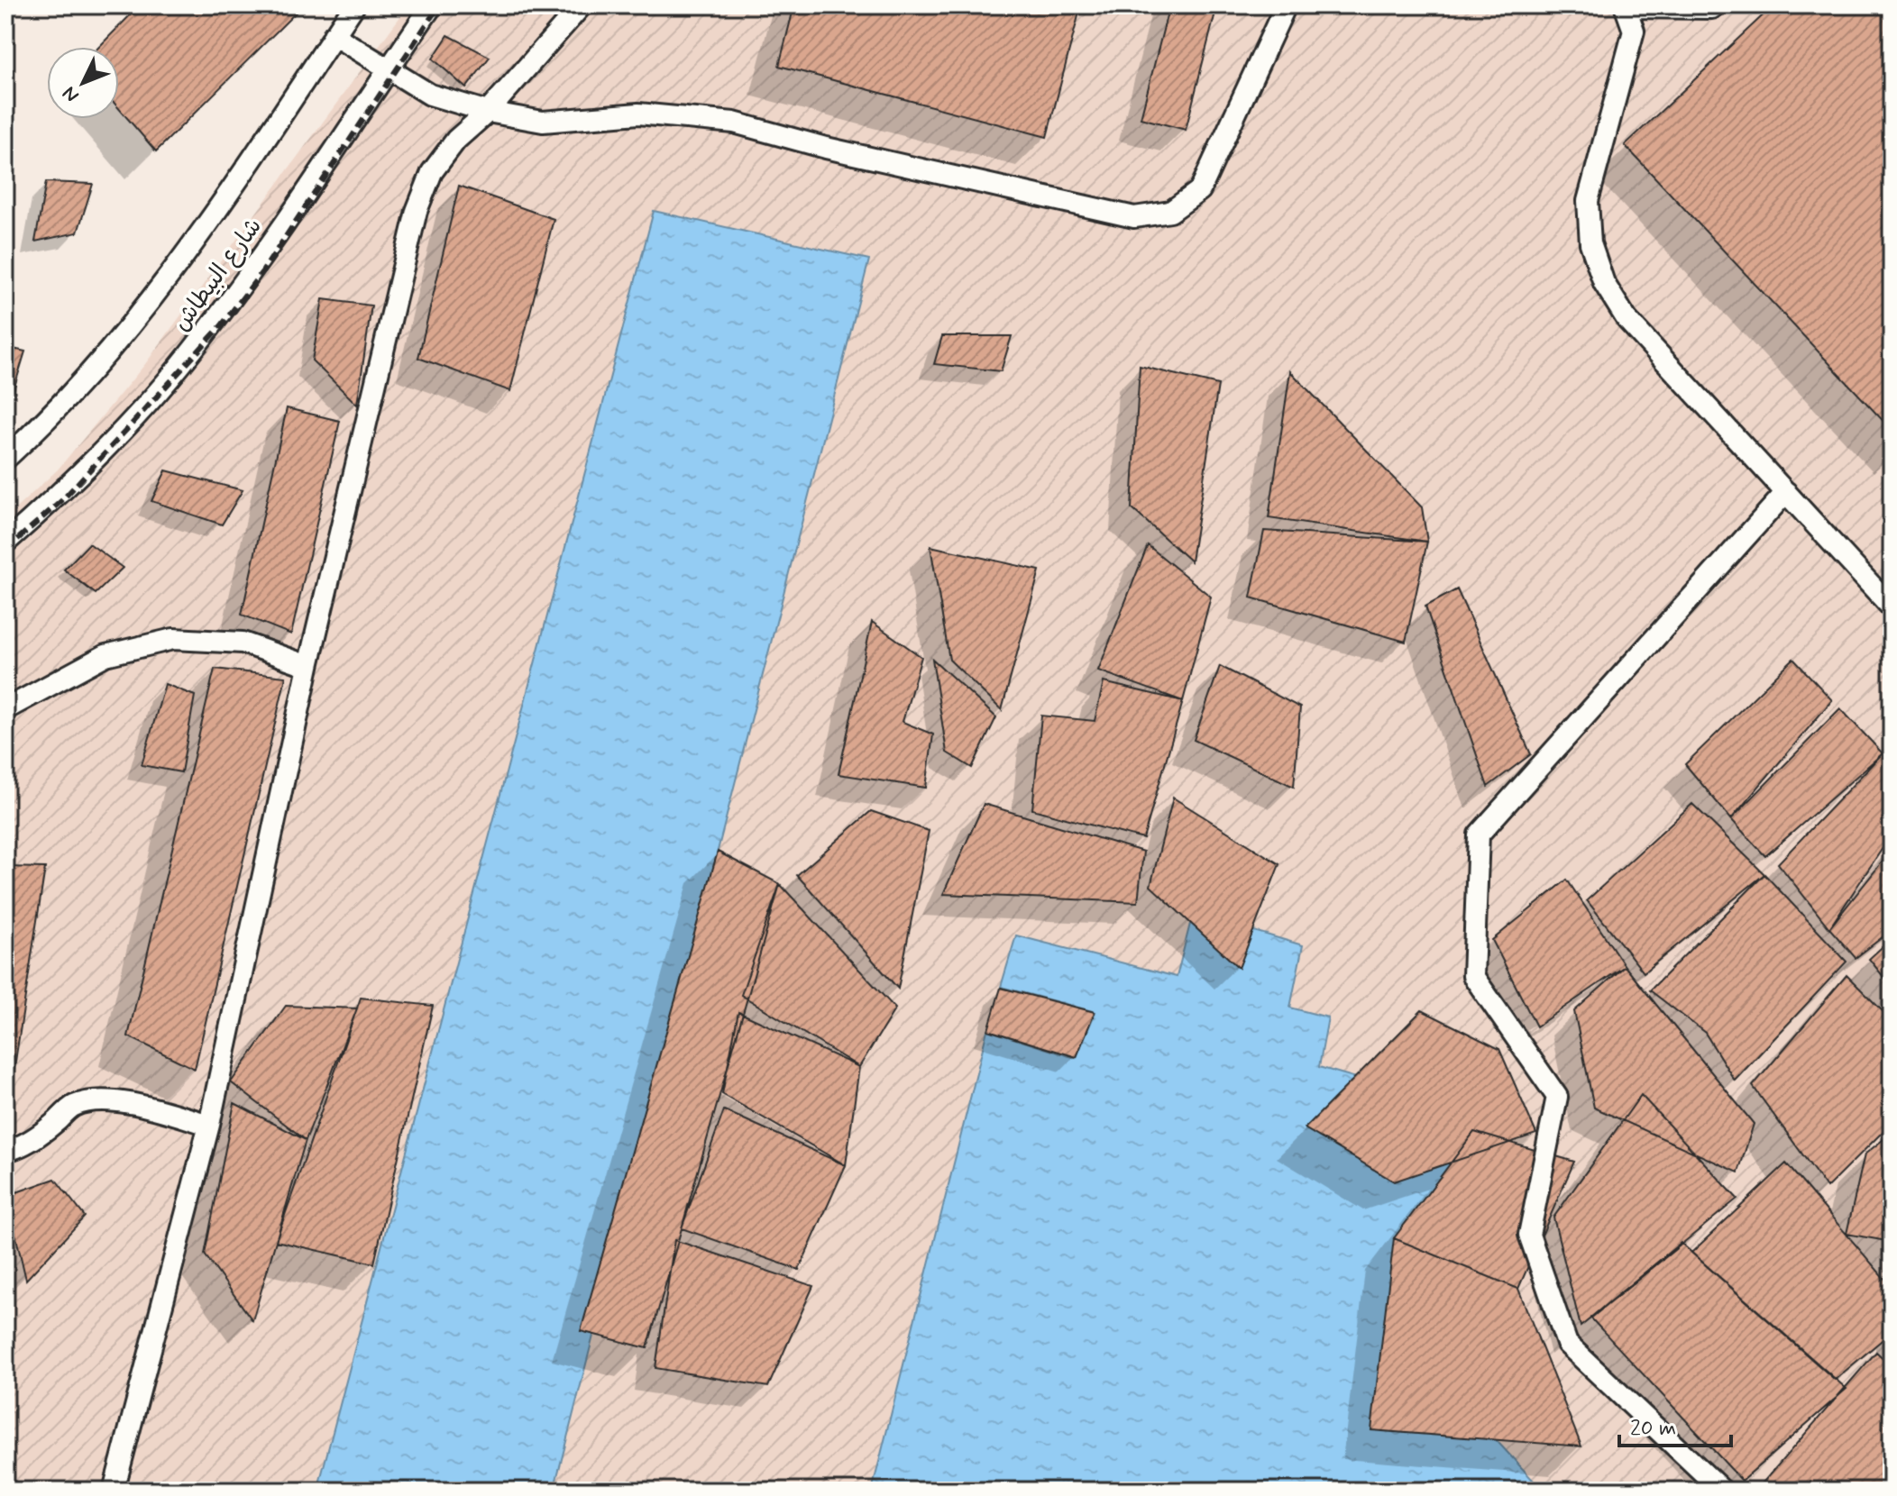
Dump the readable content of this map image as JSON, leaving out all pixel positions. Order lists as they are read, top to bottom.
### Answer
{
  "streets": {
    "lane": ["شارع البيطاش"]
  },
  "scale_bar": "20 m",
  "north": "bottom left"
}
